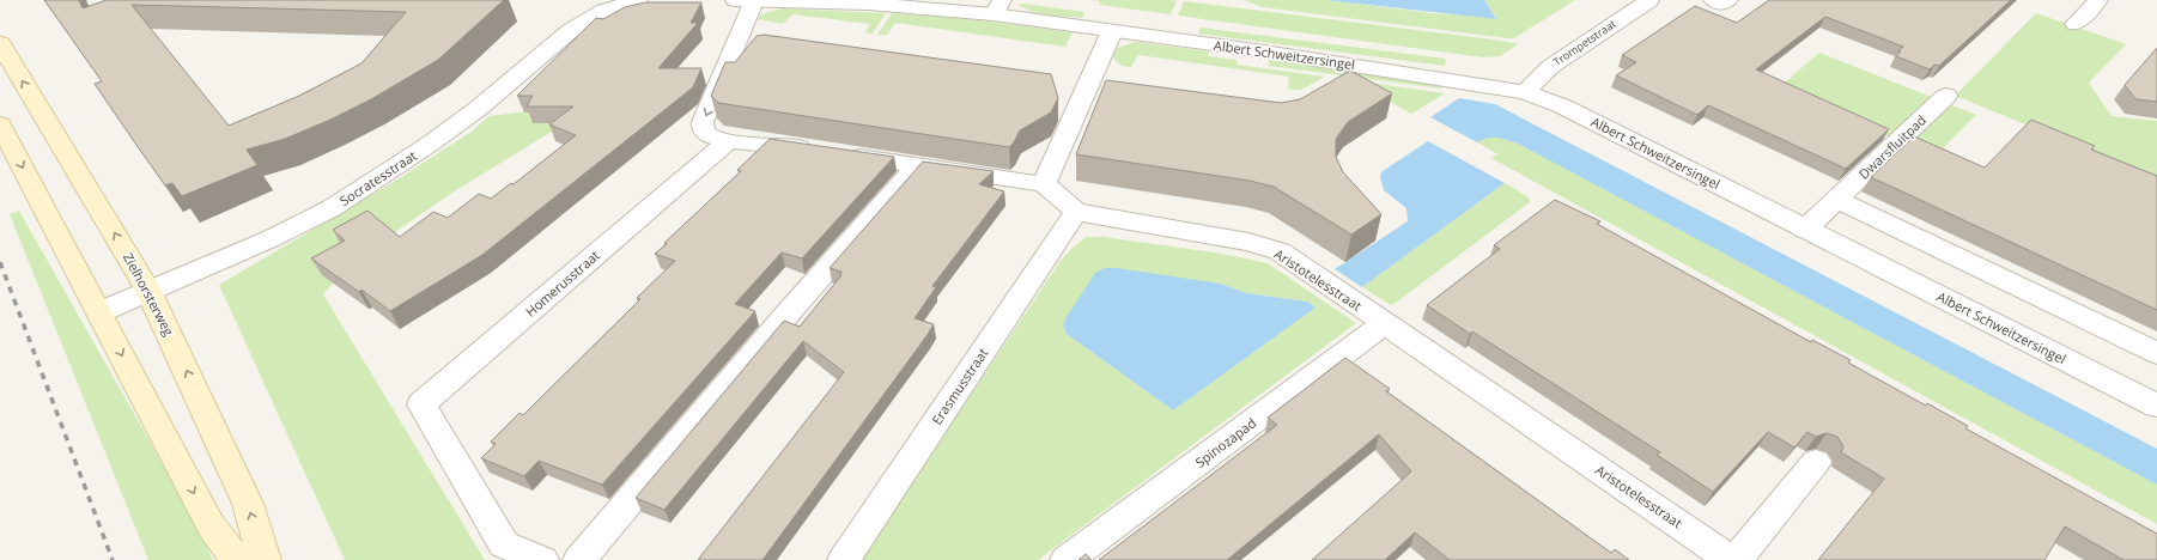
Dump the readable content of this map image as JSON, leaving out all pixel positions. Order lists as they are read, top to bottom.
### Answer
{
  "streets": {
    "main road": ["Zielhorsterweg"],
    "street": [
      "Trompetstraat",
      "Albert Schweitzersingel",
      "Dwarsfluitpad",
      "Socratesstraat",
      "Aristotelesstraat",
      "Homerusstraat",
      "Erasmusstraat",
      "Spinozapad"
    ]
  },
  "crossings": [
    ["Trompetstraat", "Albert Schweitzersingel"],
    ["Albert Schweitzersingel", "Dwarsfluitpad"],
    ["Socratesstraat", "Zielhorsterweg"],
    ["Aristotelesstraat", "Erasmusstraat"],
    ["Aristotelesstraat", "Spinozapad"]
  ]
}
